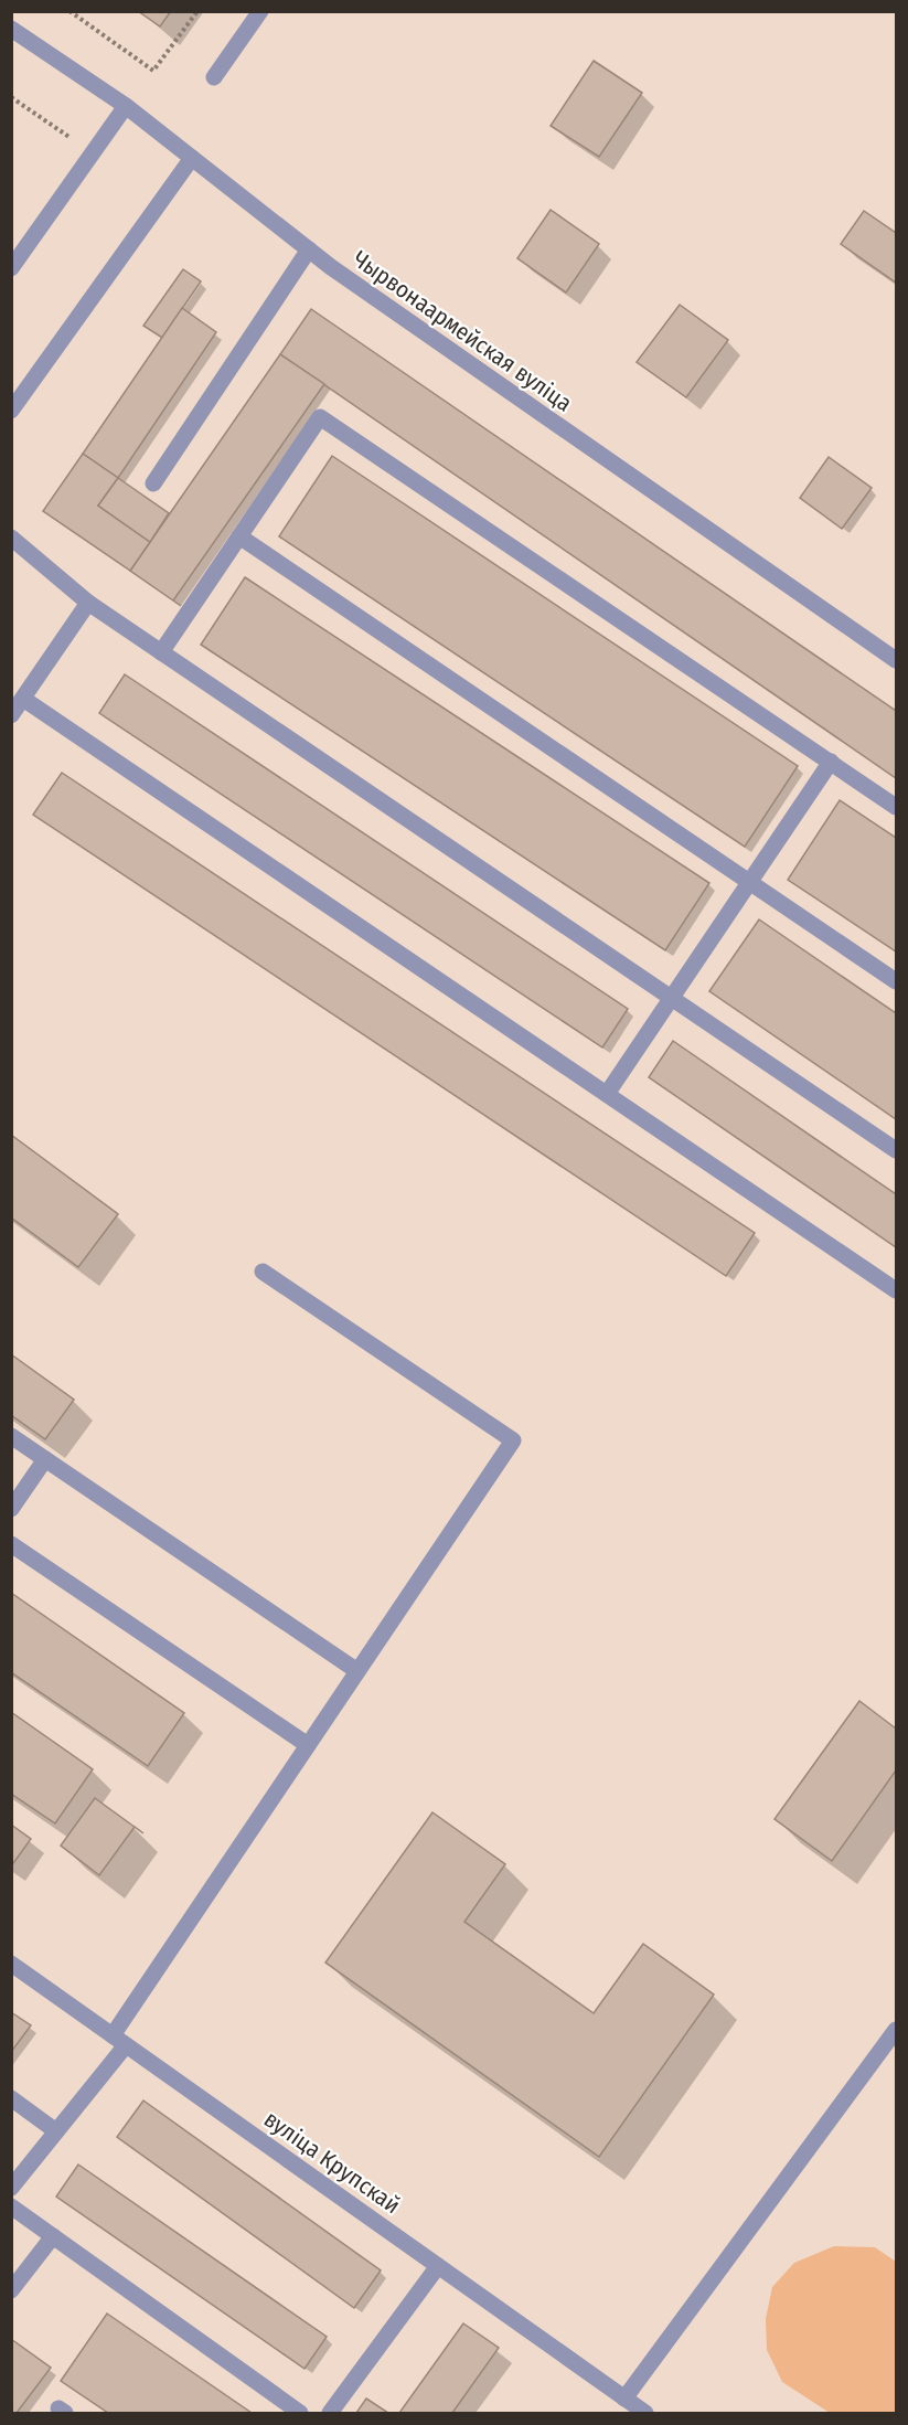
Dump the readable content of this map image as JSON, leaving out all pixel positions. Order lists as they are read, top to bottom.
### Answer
{
  "streets": {
    "street": ["Чырвонаармейская вуліца", "вуліца Крупскай"]
  }
}
